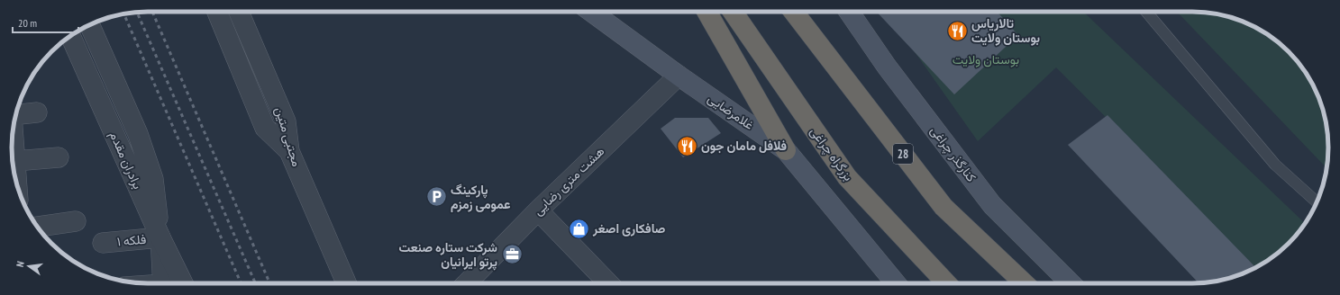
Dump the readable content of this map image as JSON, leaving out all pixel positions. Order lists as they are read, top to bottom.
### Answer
{
  "streets": {
    "highway": ["بزرگراه چراغی", "28"],
    "main road": ["غلامرضایی", "کنارگذر چراغی"],
    "street": [
      "مجتبی متین",
      "برادران مقدم",
      "هشت متری رضایی",
      "فلکه ۱"
    ]
  },
  "crossings": [
    ["غلامرضایی", "هشت متری رضایی"],
    ["برادران مقدم", "فلکه ۱"]
  ],
  "parks": ["بوستان ولایت"],
  "places": {
    "restaurant": ["تالاریاس بوستان ولایت", "فلافل مامان جون"],
    "parking": ["پارکینگ عمومی زمزم"],
    "shop": ["صافکاری اصغر"],
    "office": ["شرکت ستاره صنعت پرتو ایرانیان"]
  },
  "scale_bar": "20 m",
  "north": "left"
}
